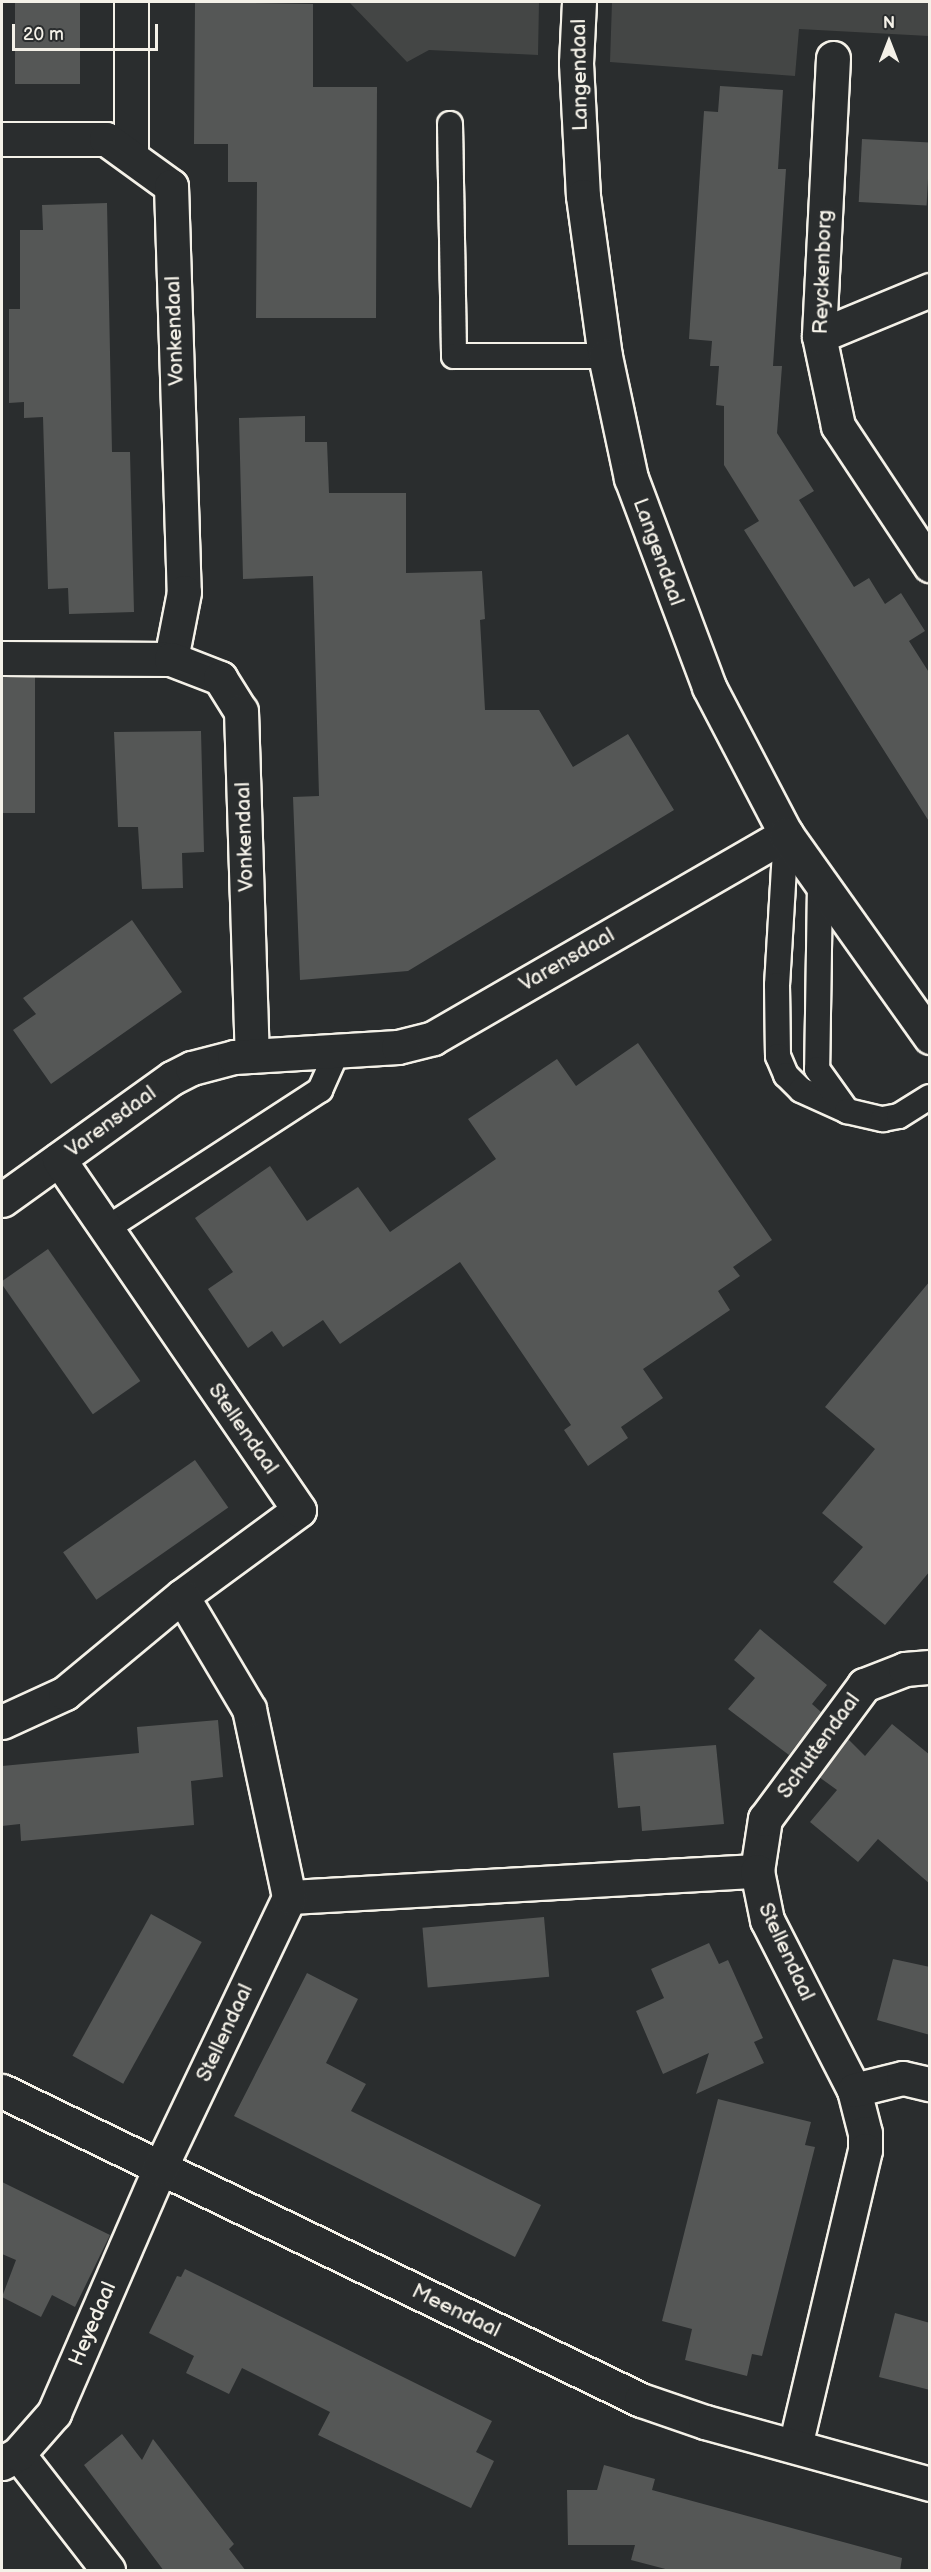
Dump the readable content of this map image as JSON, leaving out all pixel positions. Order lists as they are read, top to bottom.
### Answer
{
  "streets": {
    "street": [
      "Langendaal",
      "Reyckenborg",
      "Vonkendaal",
      "Varensdaal",
      "Stellendaal",
      "Schuttendaal",
      "Meendaal",
      "Heyedaal"
    ]
  },
  "crossings": [
    ["Langendaal", "Varensdaal"],
    ["Vonkendaal", "Varensdaal"],
    ["Varensdaal", "Stellendaal"],
    ["Stellendaal", "Schuttendaal"],
    ["Stellendaal", "Meendaal"],
    ["Stellendaal", "Heyedaal"],
    ["Meendaal", "Heyedaal"]
  ],
  "scale_bar": "20 m",
  "north": "top"
}
